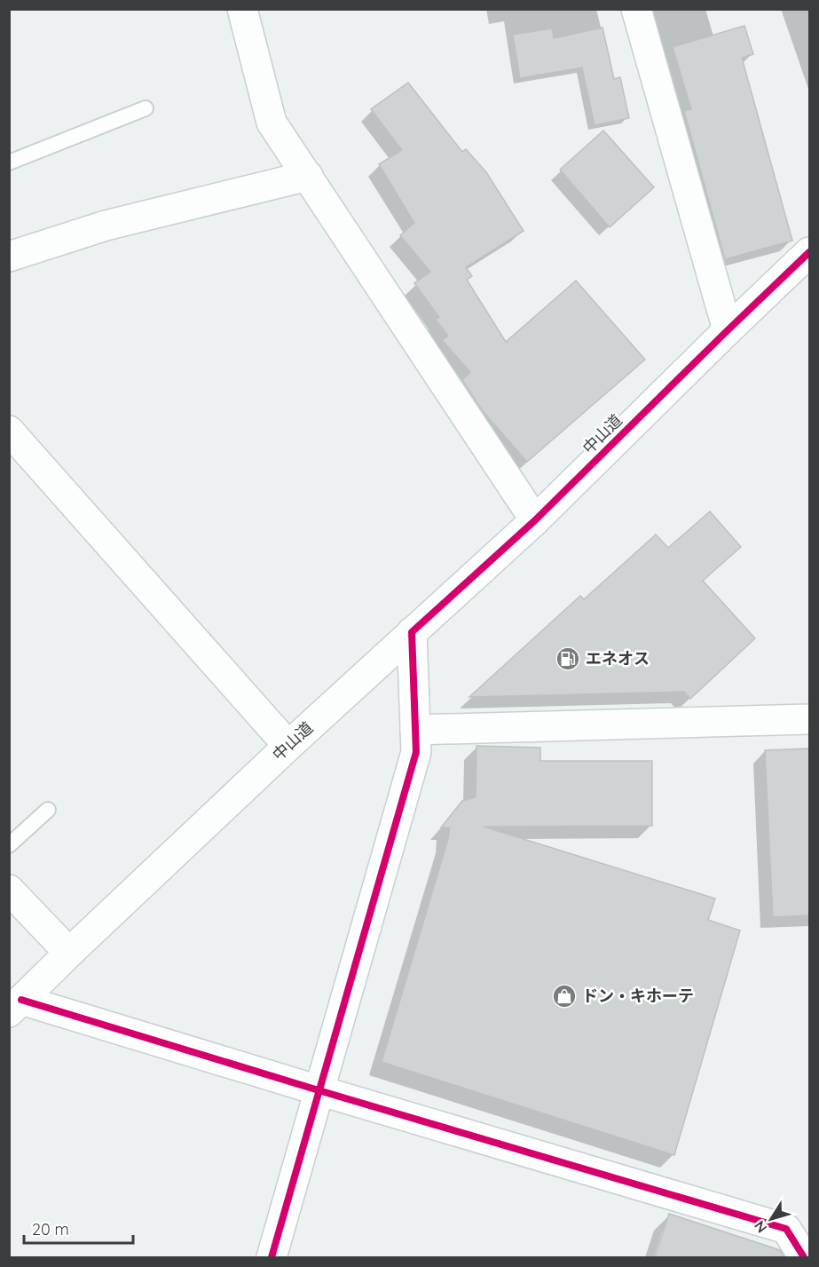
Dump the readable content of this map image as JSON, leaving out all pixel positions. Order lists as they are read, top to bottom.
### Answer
{
  "streets": {
    "main road": ["中山道"]
  },
  "places": {
    "fuel station": ["エネオス"],
    "shop": ["ドン・キホーテ"]
  },
  "scale_bar": "20 m",
  "north": "bottom left"
}
